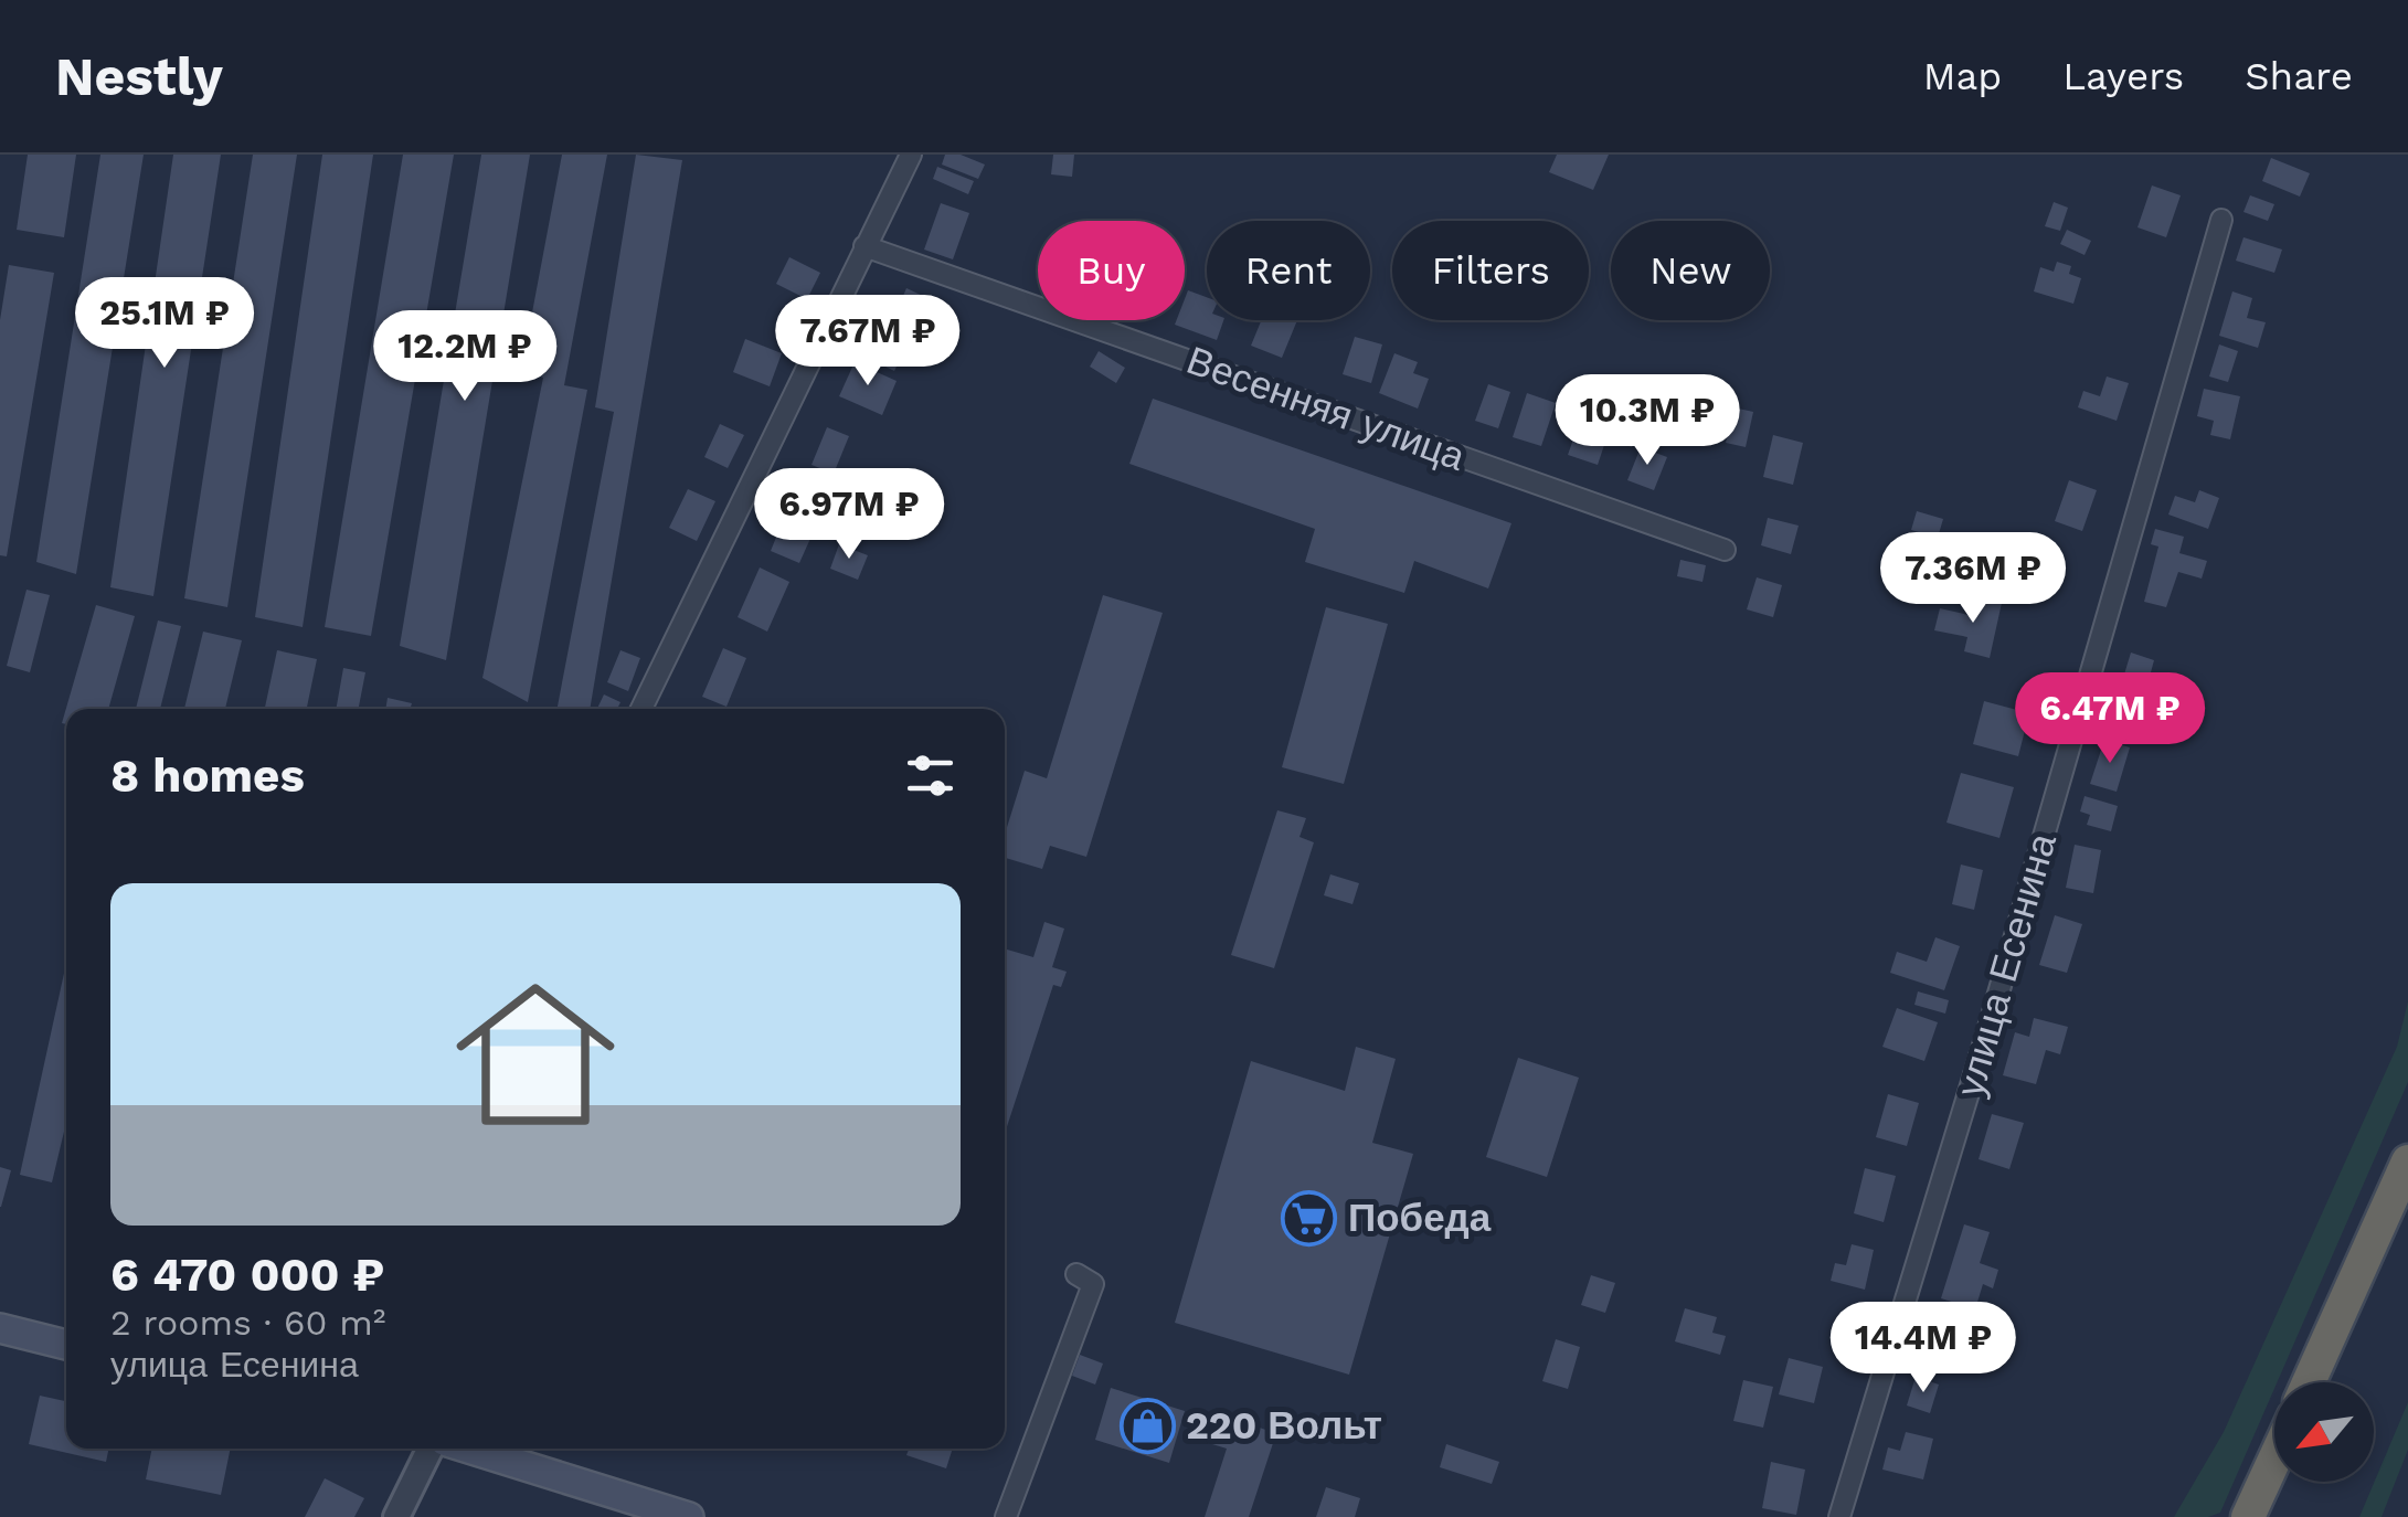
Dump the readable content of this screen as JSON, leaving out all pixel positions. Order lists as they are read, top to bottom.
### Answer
{
  "streets": {
    "street": ["Весенняя улица", "улица Есенина"]
  },
  "places": {
    "supermarket": ["Победа"],
    "shop": ["220 Вольт"]
  },
  "north": "bottom left",
  "page": {
    "header": "Nestly",
    "nav": ["Map", "Layers", "Share"],
    "chip": [
      "Buy",
      "Rent",
      "Filters",
      "New"
    ],
    "price": [
      "25.1M ₽",
      "7.67M ₽",
      "12.2M ₽",
      "10.3M ₽",
      "6.97M ₽",
      "7.36M ₽",
      "6.47M ₽",
      "14.4M ₽"
    ],
    "heading": "8 homes",
    "list": [
      {
        "name": "6 470 000 ₽",
        "note": "2 rooms · 60 m² · улица Есенина"
      }
    ]
  }
}
